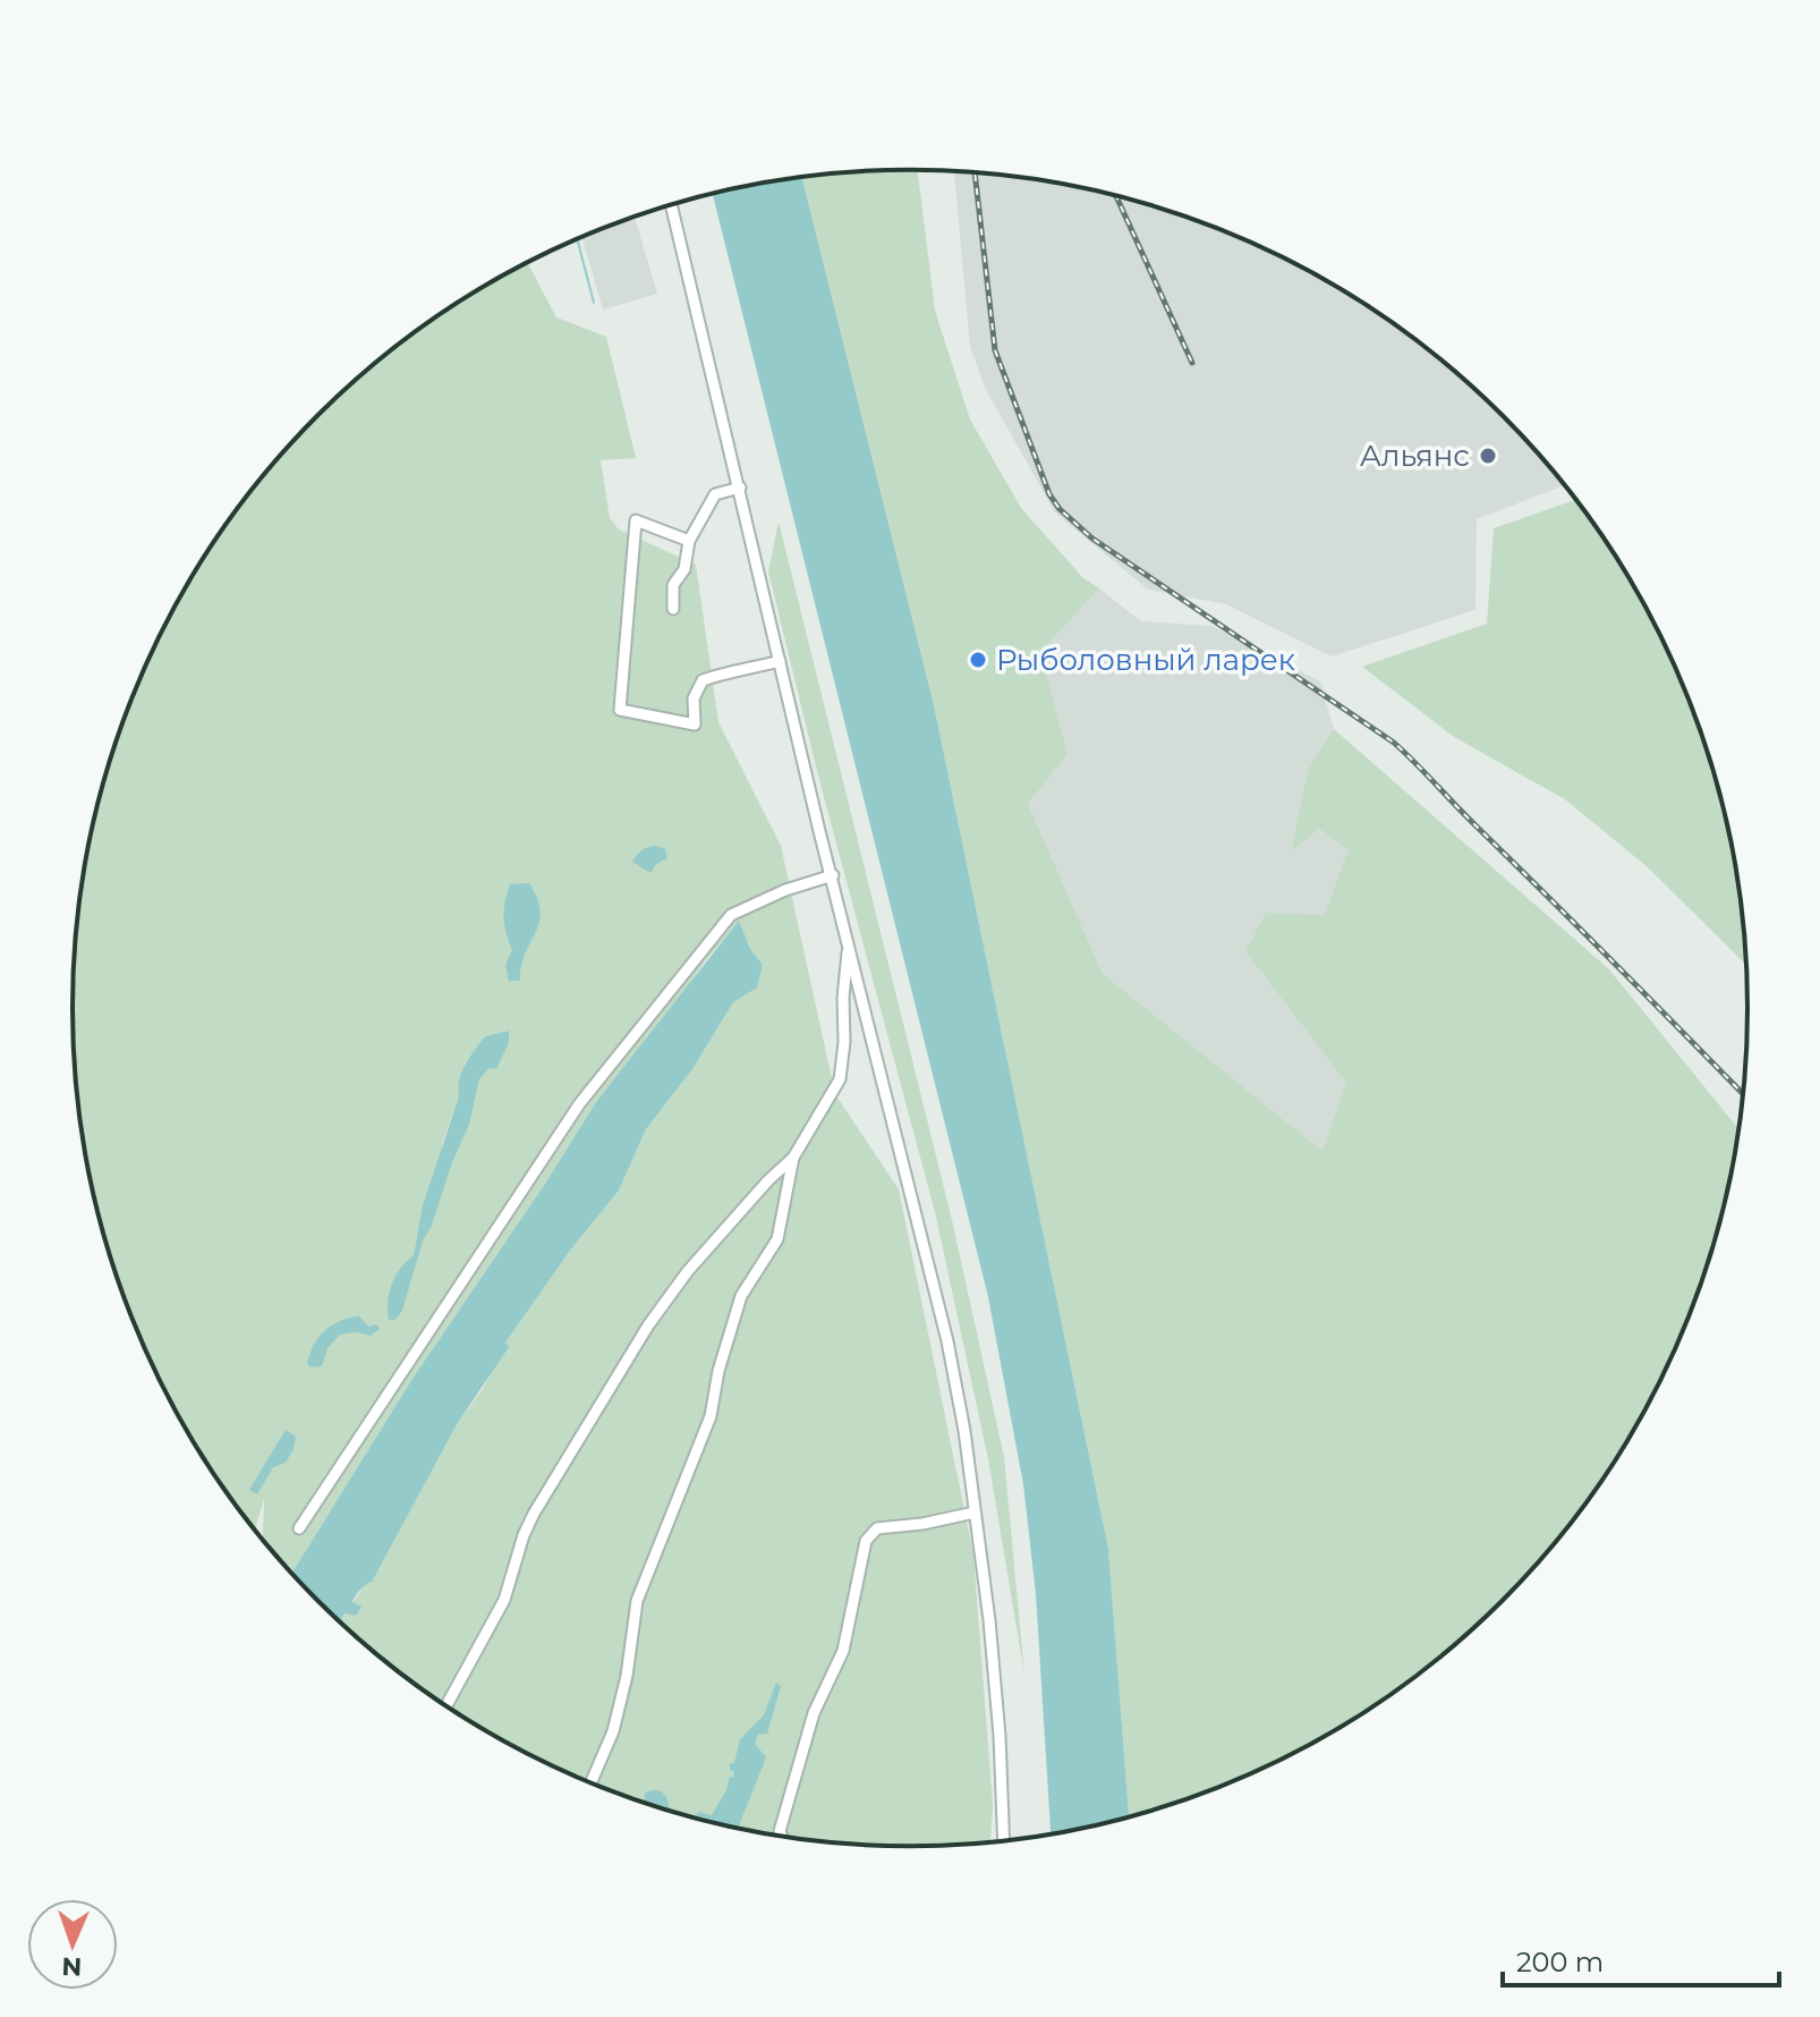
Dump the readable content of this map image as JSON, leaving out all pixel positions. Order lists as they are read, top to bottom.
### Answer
{
  "places": ["Альянс", "Рыболовный ларек"],
  "scale_bar": "200 m",
  "north": "bottom"
}
